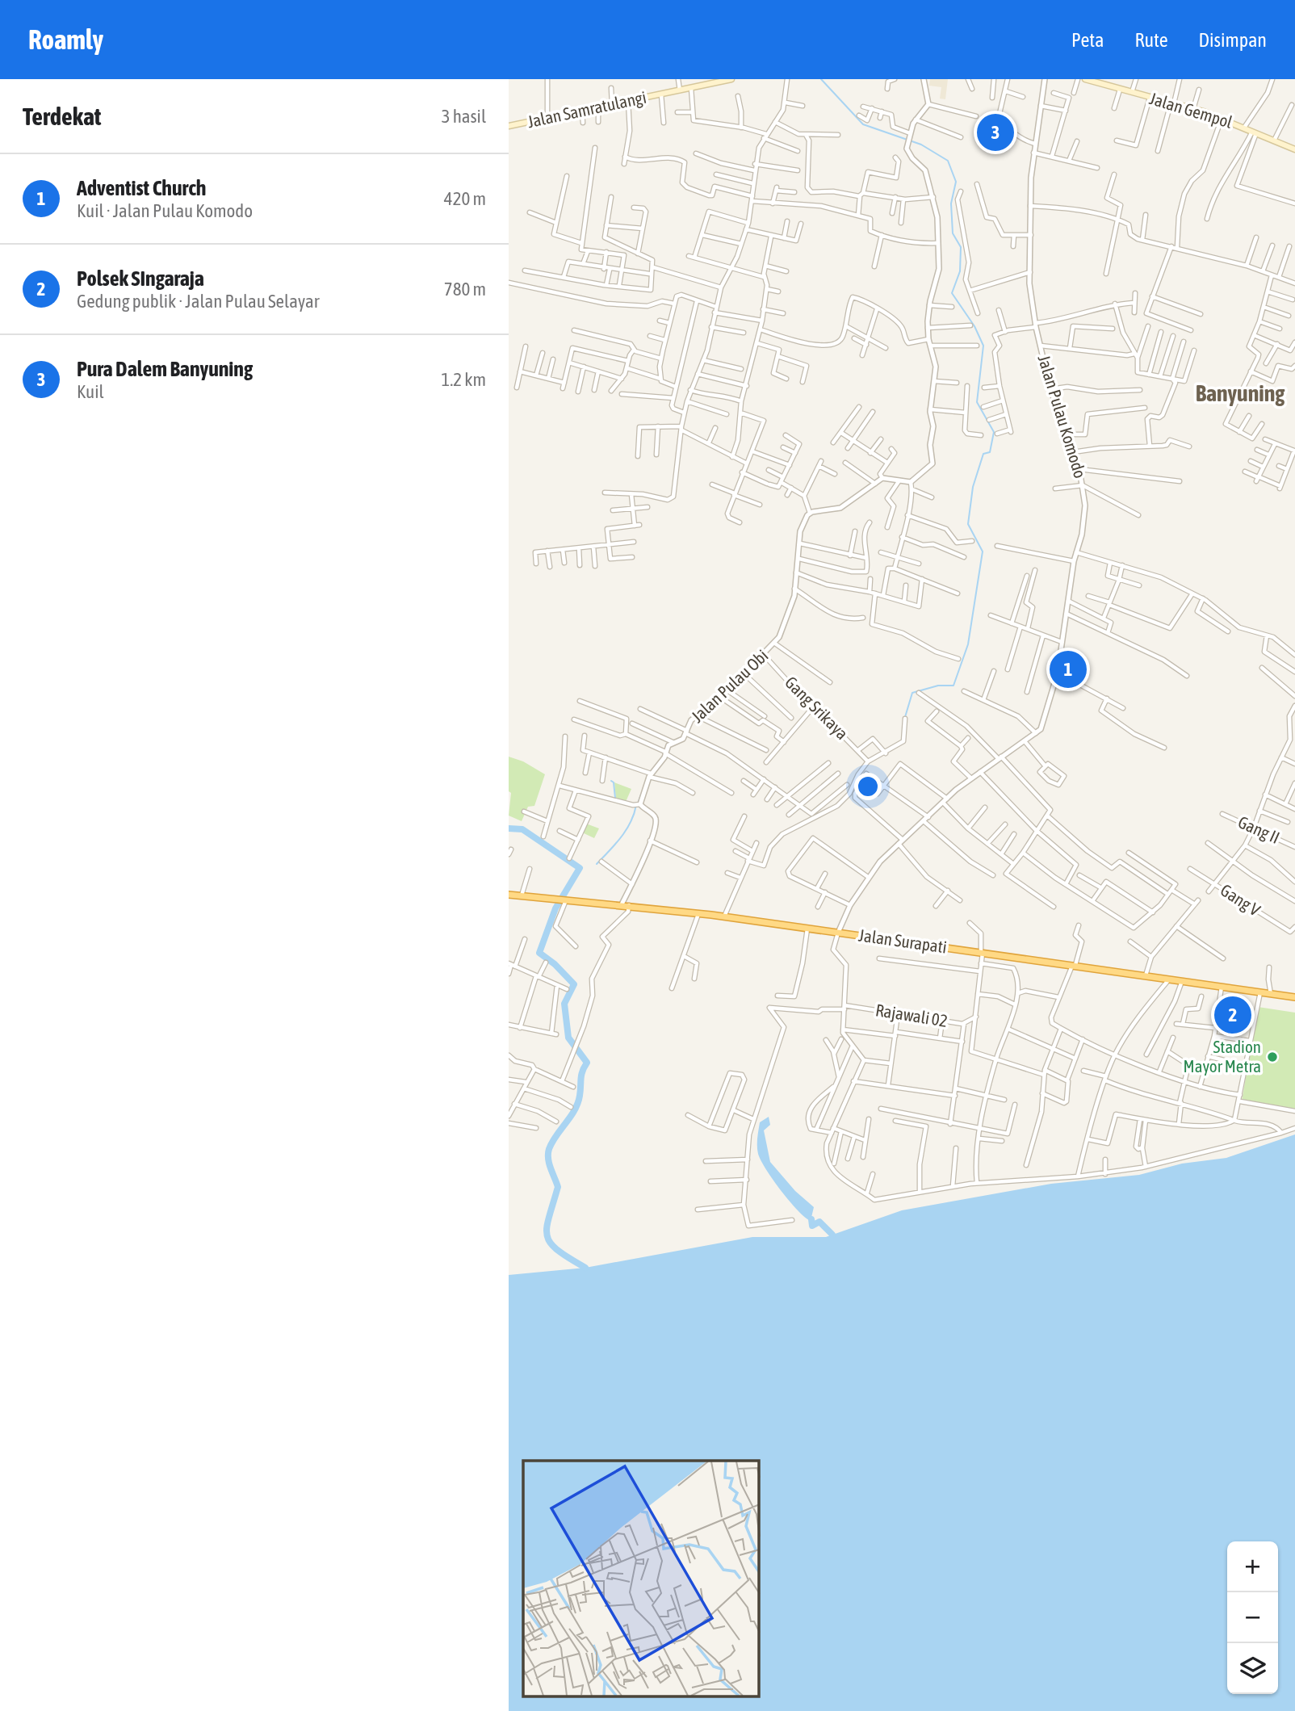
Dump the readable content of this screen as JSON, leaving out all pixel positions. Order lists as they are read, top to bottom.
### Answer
{
  "streets": {
    "highway": ["Jalan Surapati"],
    "main road": ["Jalan Samratulangi", "Jalan Gempol"],
    "street": [
      "Jalan Pulau Komodo",
      "Jalan Pulau Obi",
      "Gang Srikaya",
      "Gang II",
      "Gang V",
      "Rajawali 02"
    ]
  },
  "crossings": [
    ["Jalan Pulau Obi", "Gang Srikaya"]
  ],
  "districts": ["Banyuning"],
  "places": ["Stadion Mayor Metra"],
  "page": {
    "header": "Roamly",
    "nav": ["Peta", "Rute", "Disimpan"],
    "heading": ["Terdekat", "3 hasil"],
    "pins": ["3", "1", "2"],
    "list": [
      {
        "mark": "1",
        "name": "Adventist Church",
        "note": "Kuil · Jalan Pulau Komodo",
        "value": "420 m"
      },
      {
        "mark": "2",
        "name": "Polsek SIngaraja",
        "note": "Gedung publik · Jalan Pulau Selayar",
        "value": "780 m"
      },
      {
        "mark": "3",
        "name": "Pura Dalem Banyuning",
        "note": "Kuil",
        "value": "1.2 km"
      }
    ],
    "map_buttons": ["+", "−"]
  }
}
